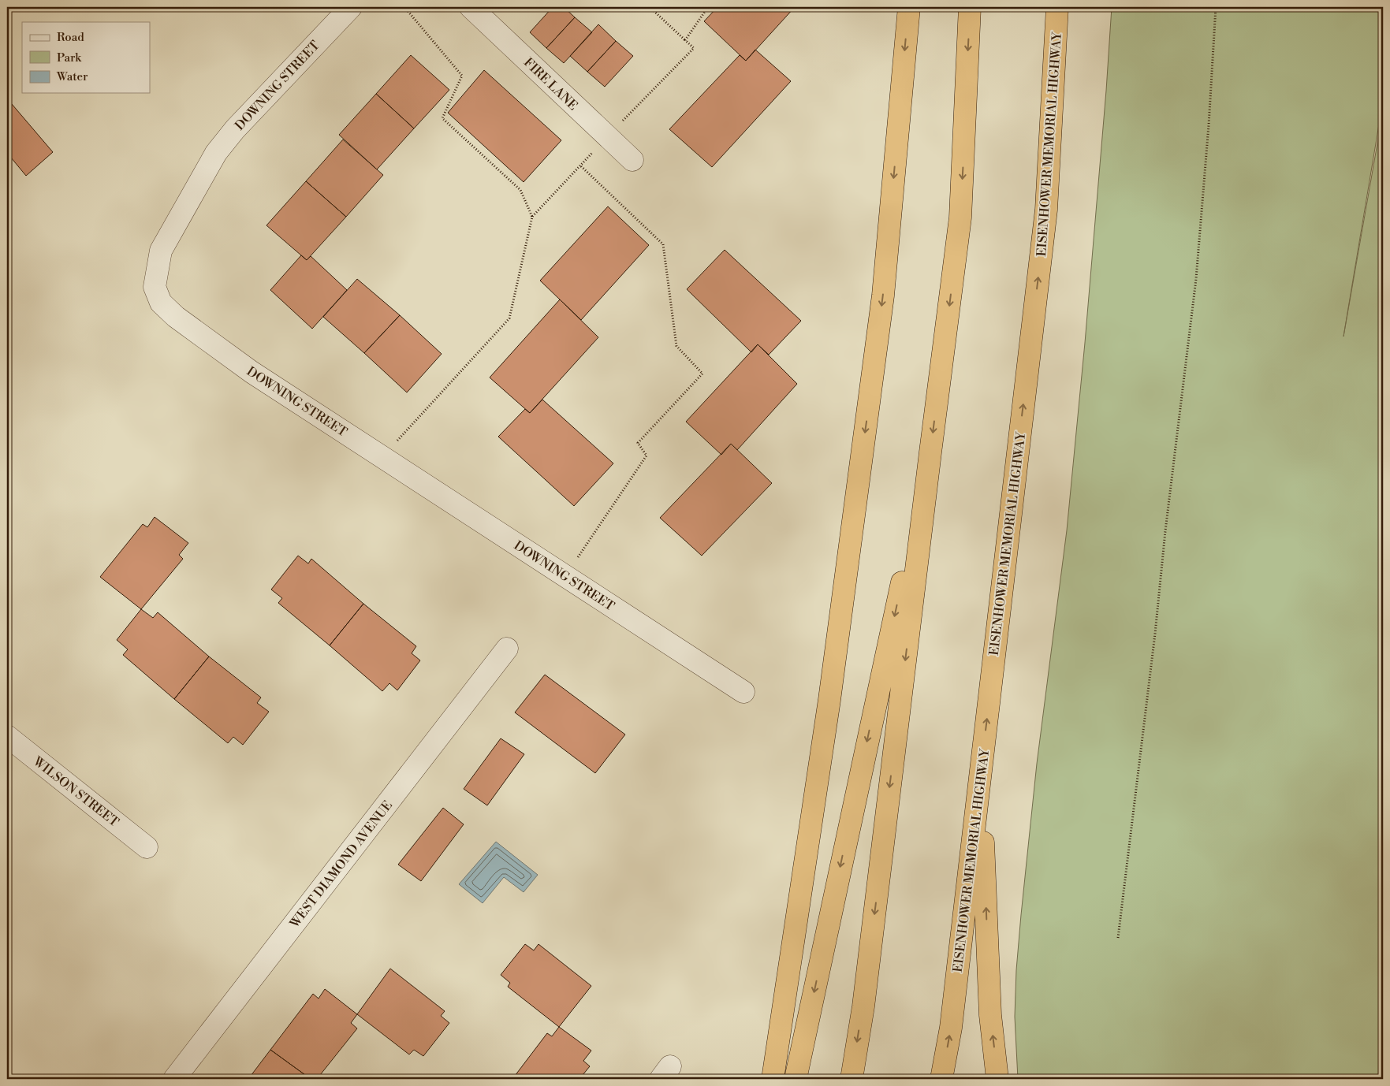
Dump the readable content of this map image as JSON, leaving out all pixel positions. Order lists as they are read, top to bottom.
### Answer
{
  "streets": {
    "highway": ["EISENHOWER MEMORIAL HIGHWAY"],
    "street": [
      "FIRE LANE",
      "DOWNING STREET",
      "WILSON STREET",
      "WEST DIAMOND AVENUE"
    ]
  },
  "legend": ["Road", "Park", "Water"]
}
